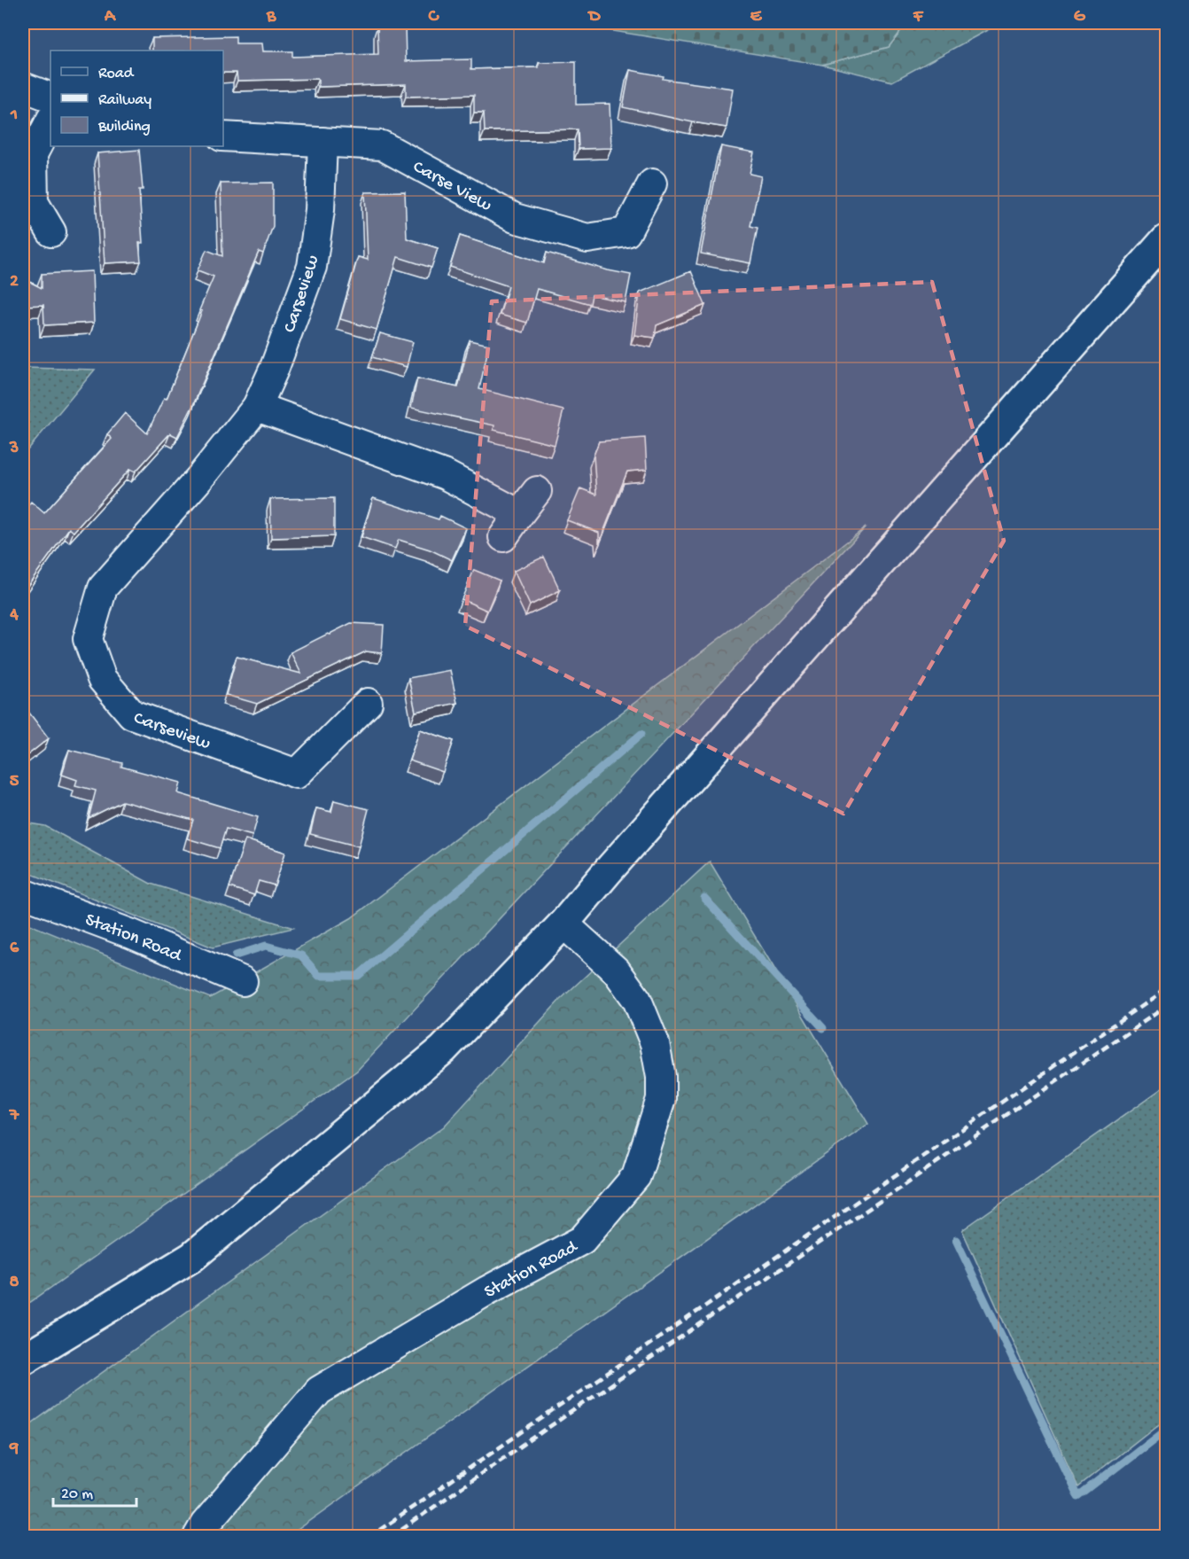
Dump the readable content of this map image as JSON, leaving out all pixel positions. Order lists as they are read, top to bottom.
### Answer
{
  "streets": {
    "street": ["Carse View", "Carseview", "Station Road"]
  },
  "crossings": [
    ["Carse View", "Carseview"]
  ],
  "legend": ["Road", "Railway", "Building"],
  "scale_bar": "20 m",
  "grid": {
    "columns": [
      "A",
      "B",
      "C",
      "D",
      "E",
      "F",
      "G"
    ],
    "rows": [
      "1",
      "2",
      "3",
      "4",
      "5",
      "6",
      "7",
      "8",
      "9"
    ]
  }
}
